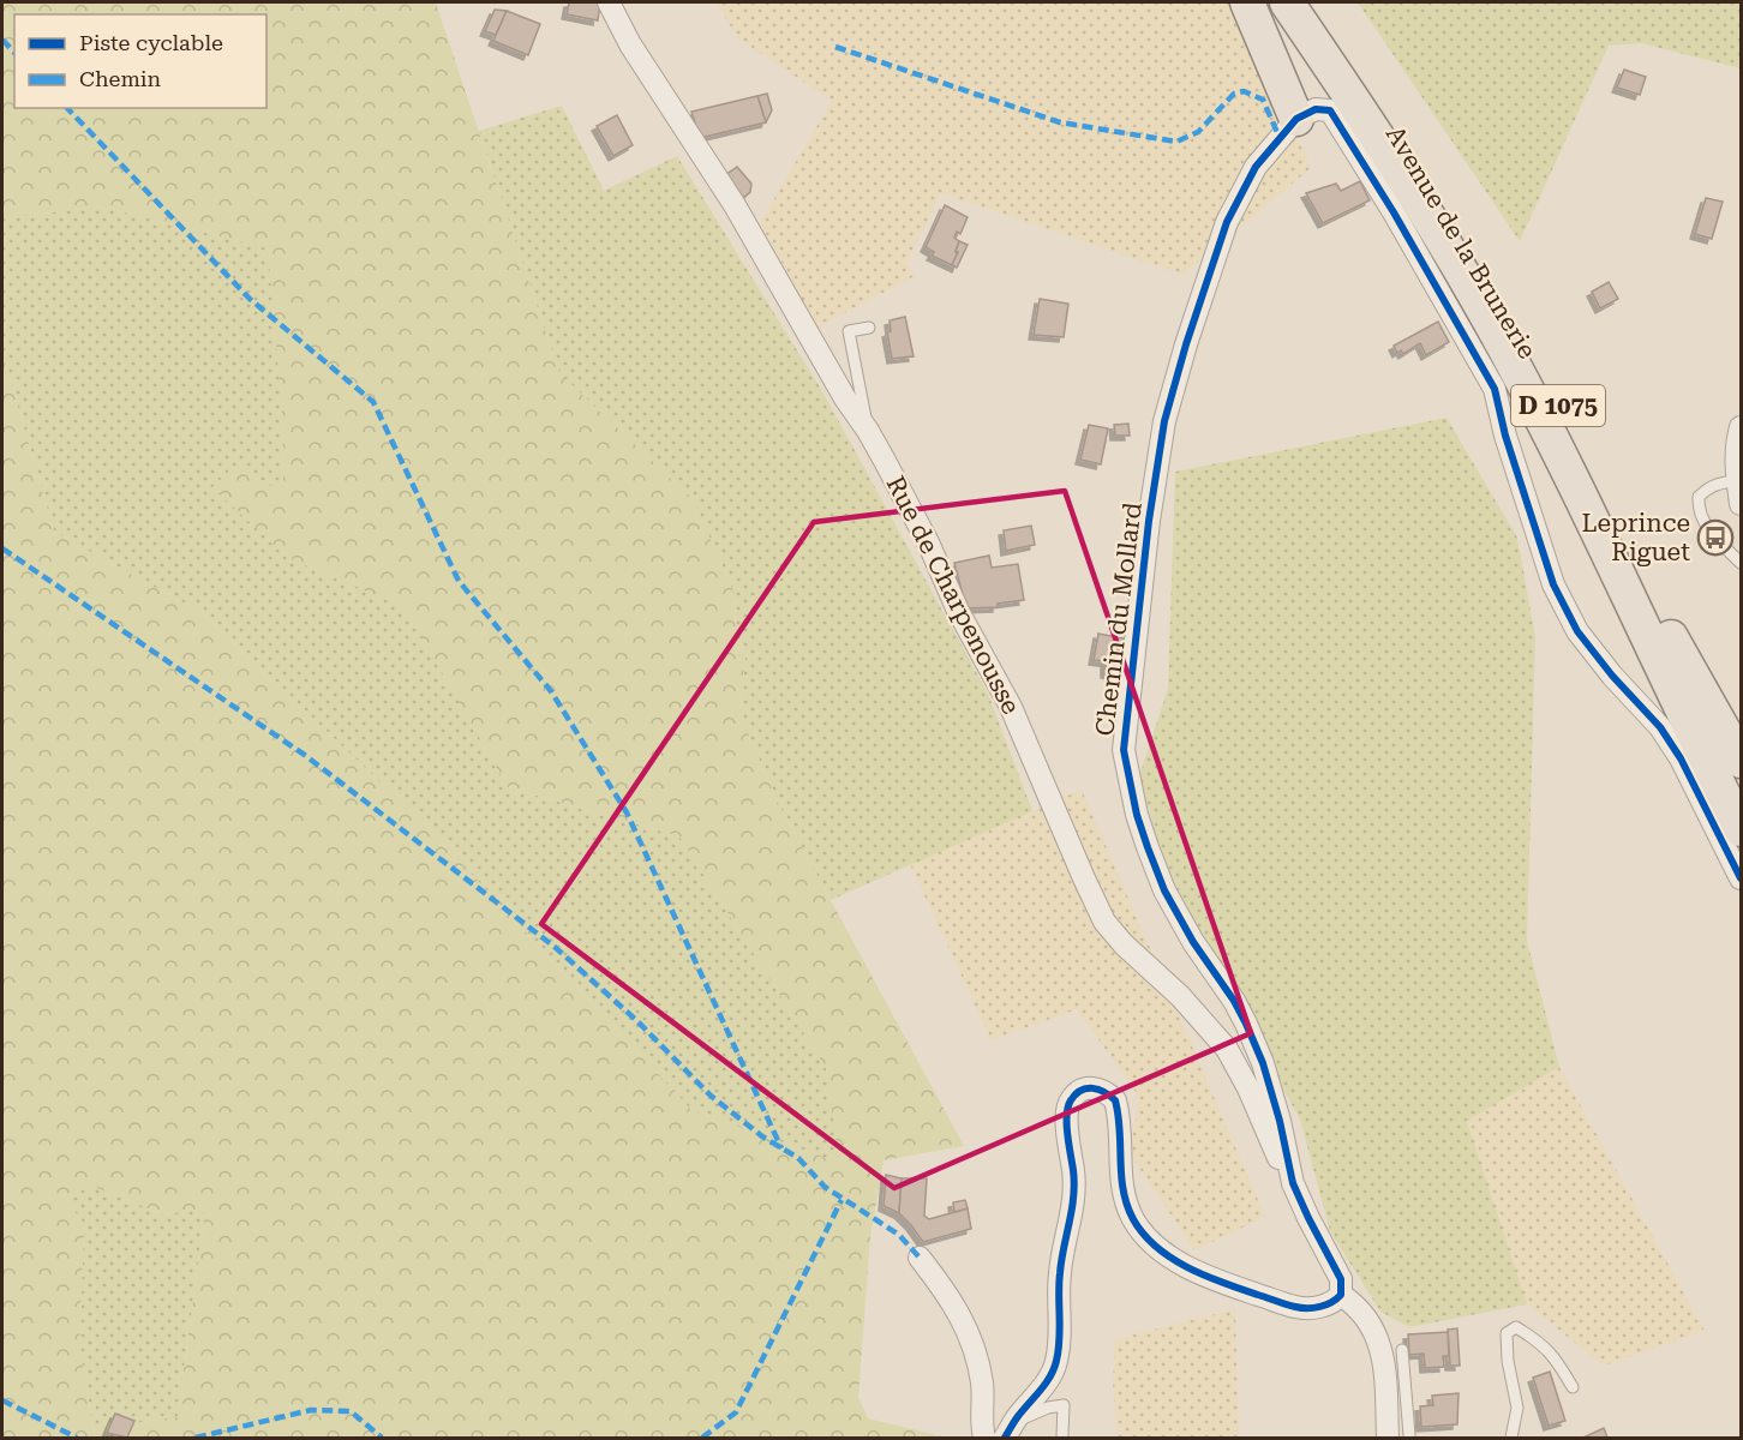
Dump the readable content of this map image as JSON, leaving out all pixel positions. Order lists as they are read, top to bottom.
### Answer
{
  "streets": {
    "main road": ["Avenue de la Brunerie", "D 1075"],
    "street": ["Rue de Charpenousse", "Chemin du Mollard"]
  },
  "crossings": [
    ["Avenue de la Brunerie", "D 1075"],
    ["Rue de Charpenousse", "Chemin du Mollard"]
  ],
  "places": {
    "bus stop": ["Leprince Riguet"]
  },
  "legend": ["Piste cyclable", "Chemin"]
}
